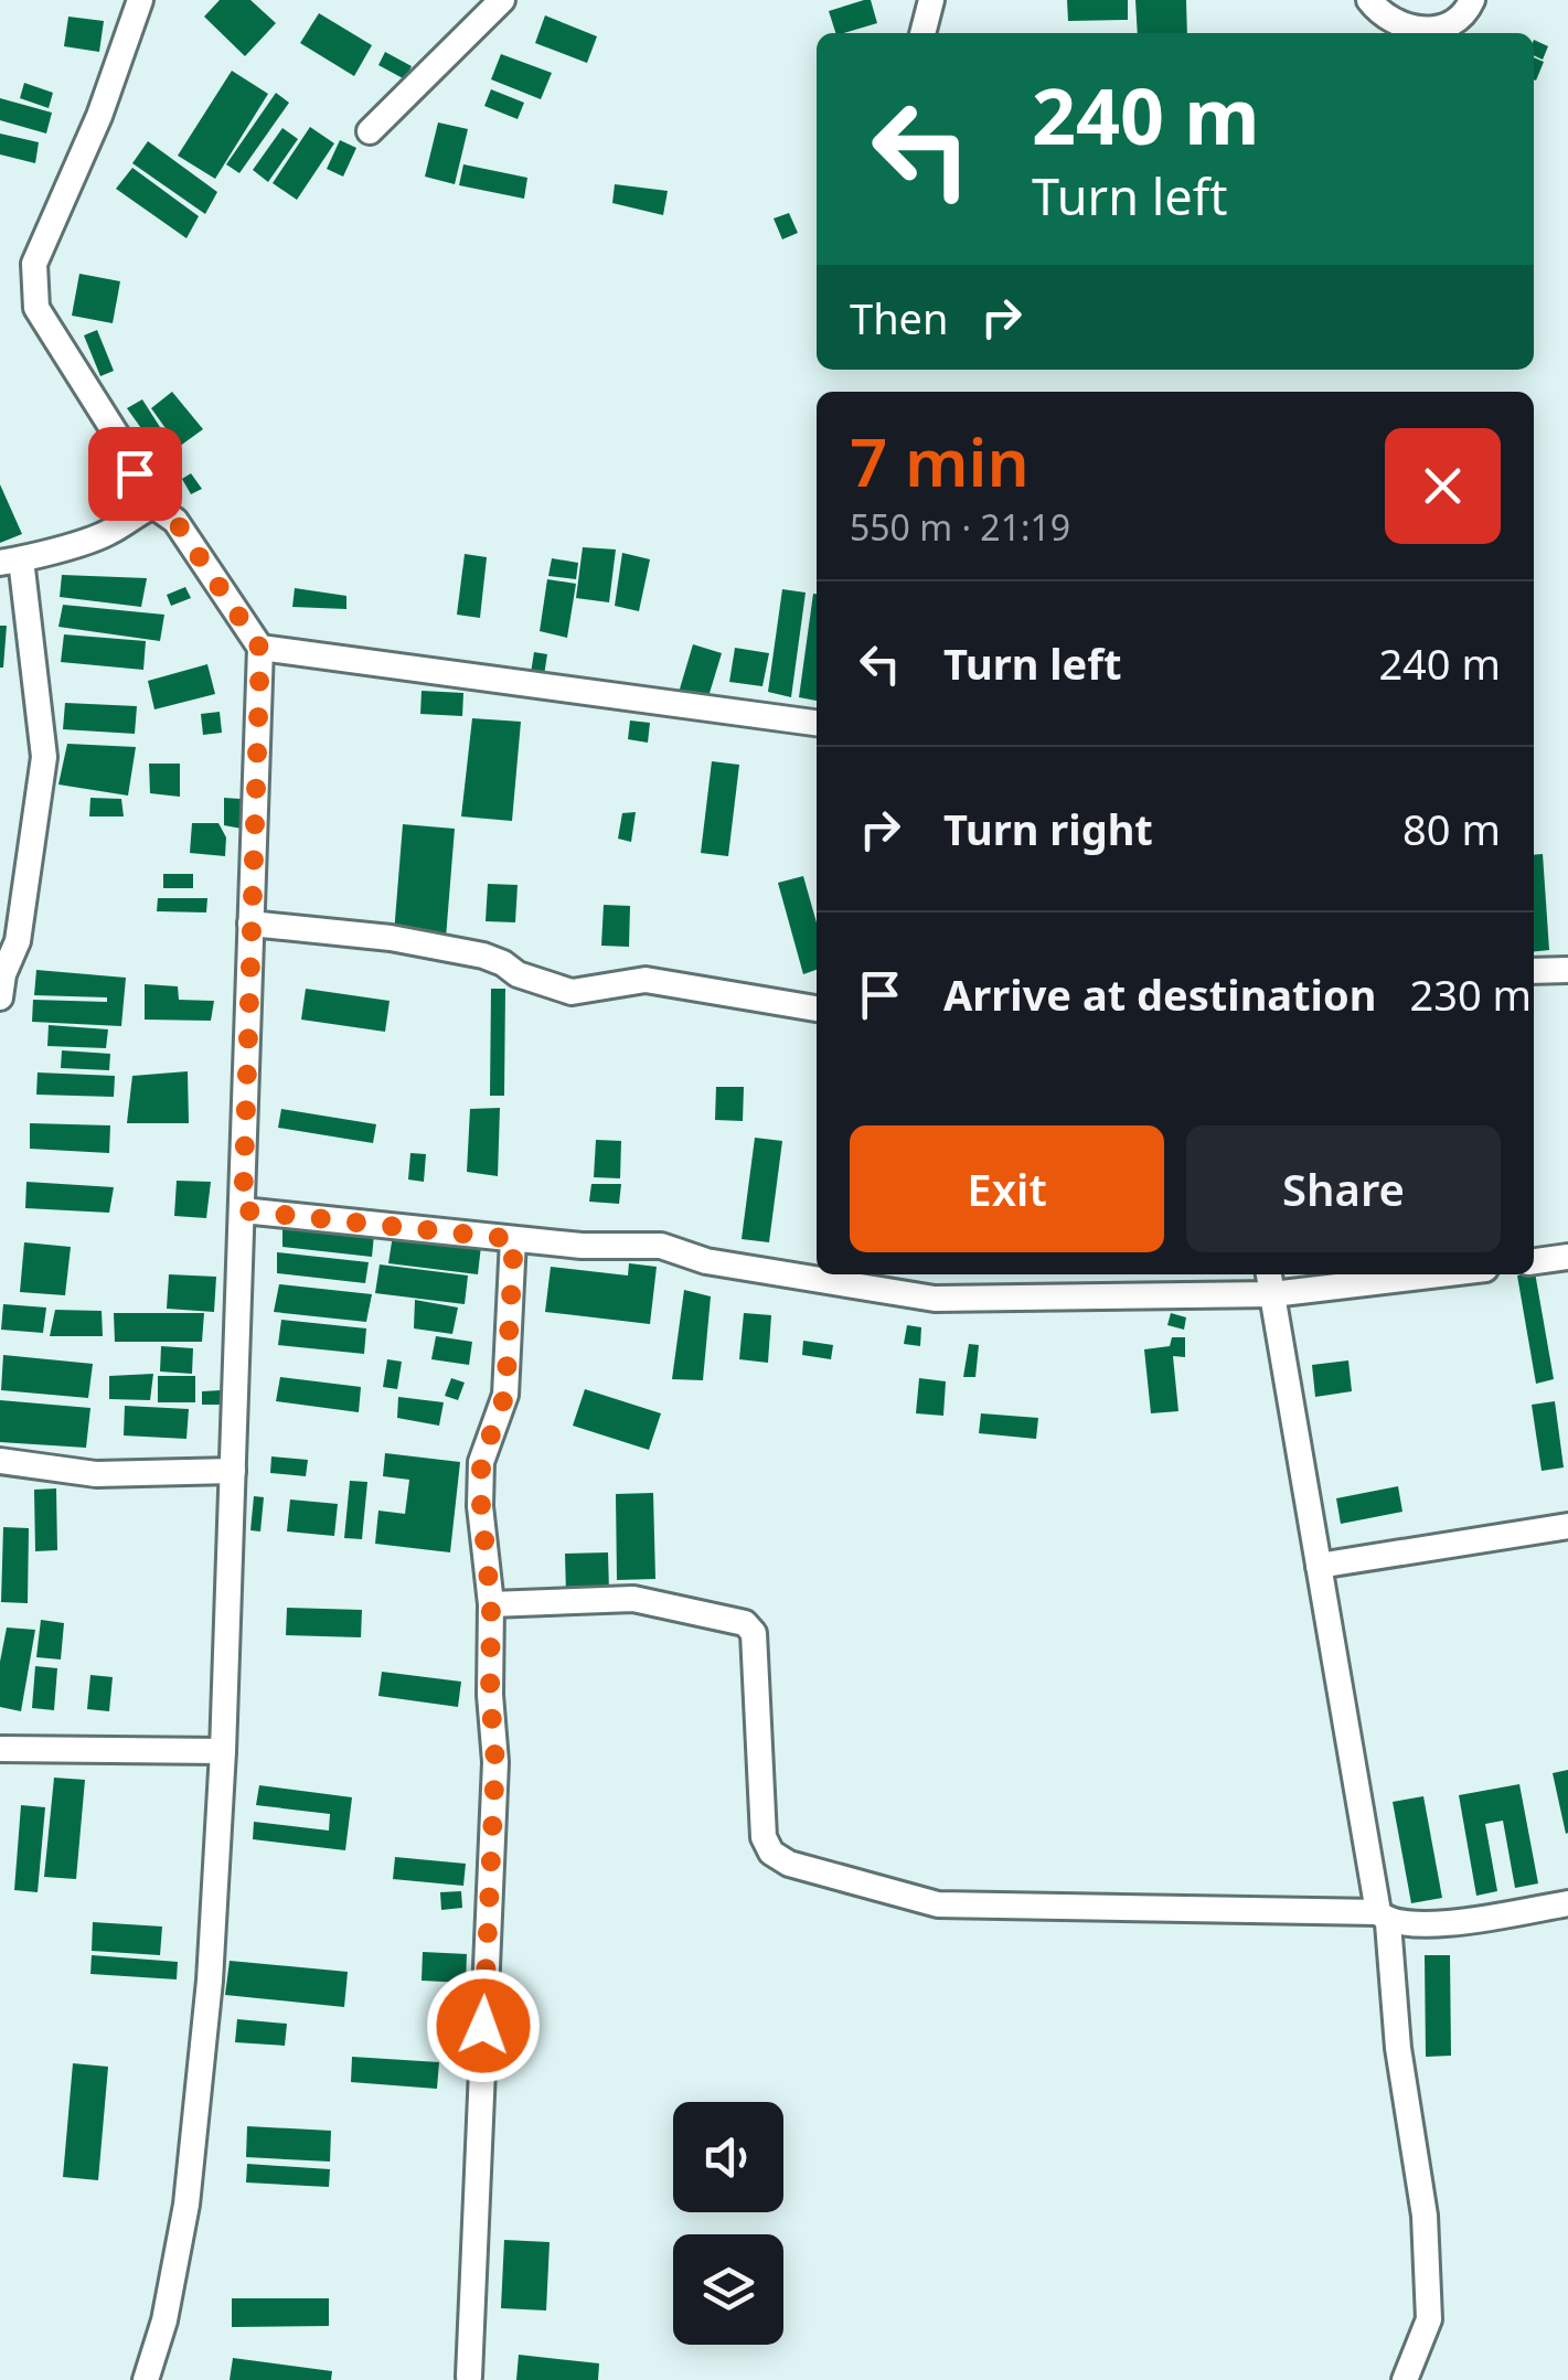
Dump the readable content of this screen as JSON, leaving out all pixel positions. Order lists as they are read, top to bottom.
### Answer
{
  "page": {
    "turn": ["240 m", "Turn left"],
    "then": "Then",
    "heading": ["7 min", "550 m · 21:19"],
    "list": [
      {
        "name": "Turn left",
        "value": "240 m"
      },
      {
        "name": "Turn right",
        "value": "80 m"
      },
      {
        "name": "Arrive at destination",
        "value": "230 m"
      }
    ],
    "buttons": ["Exit", "Share"]
  }
}
